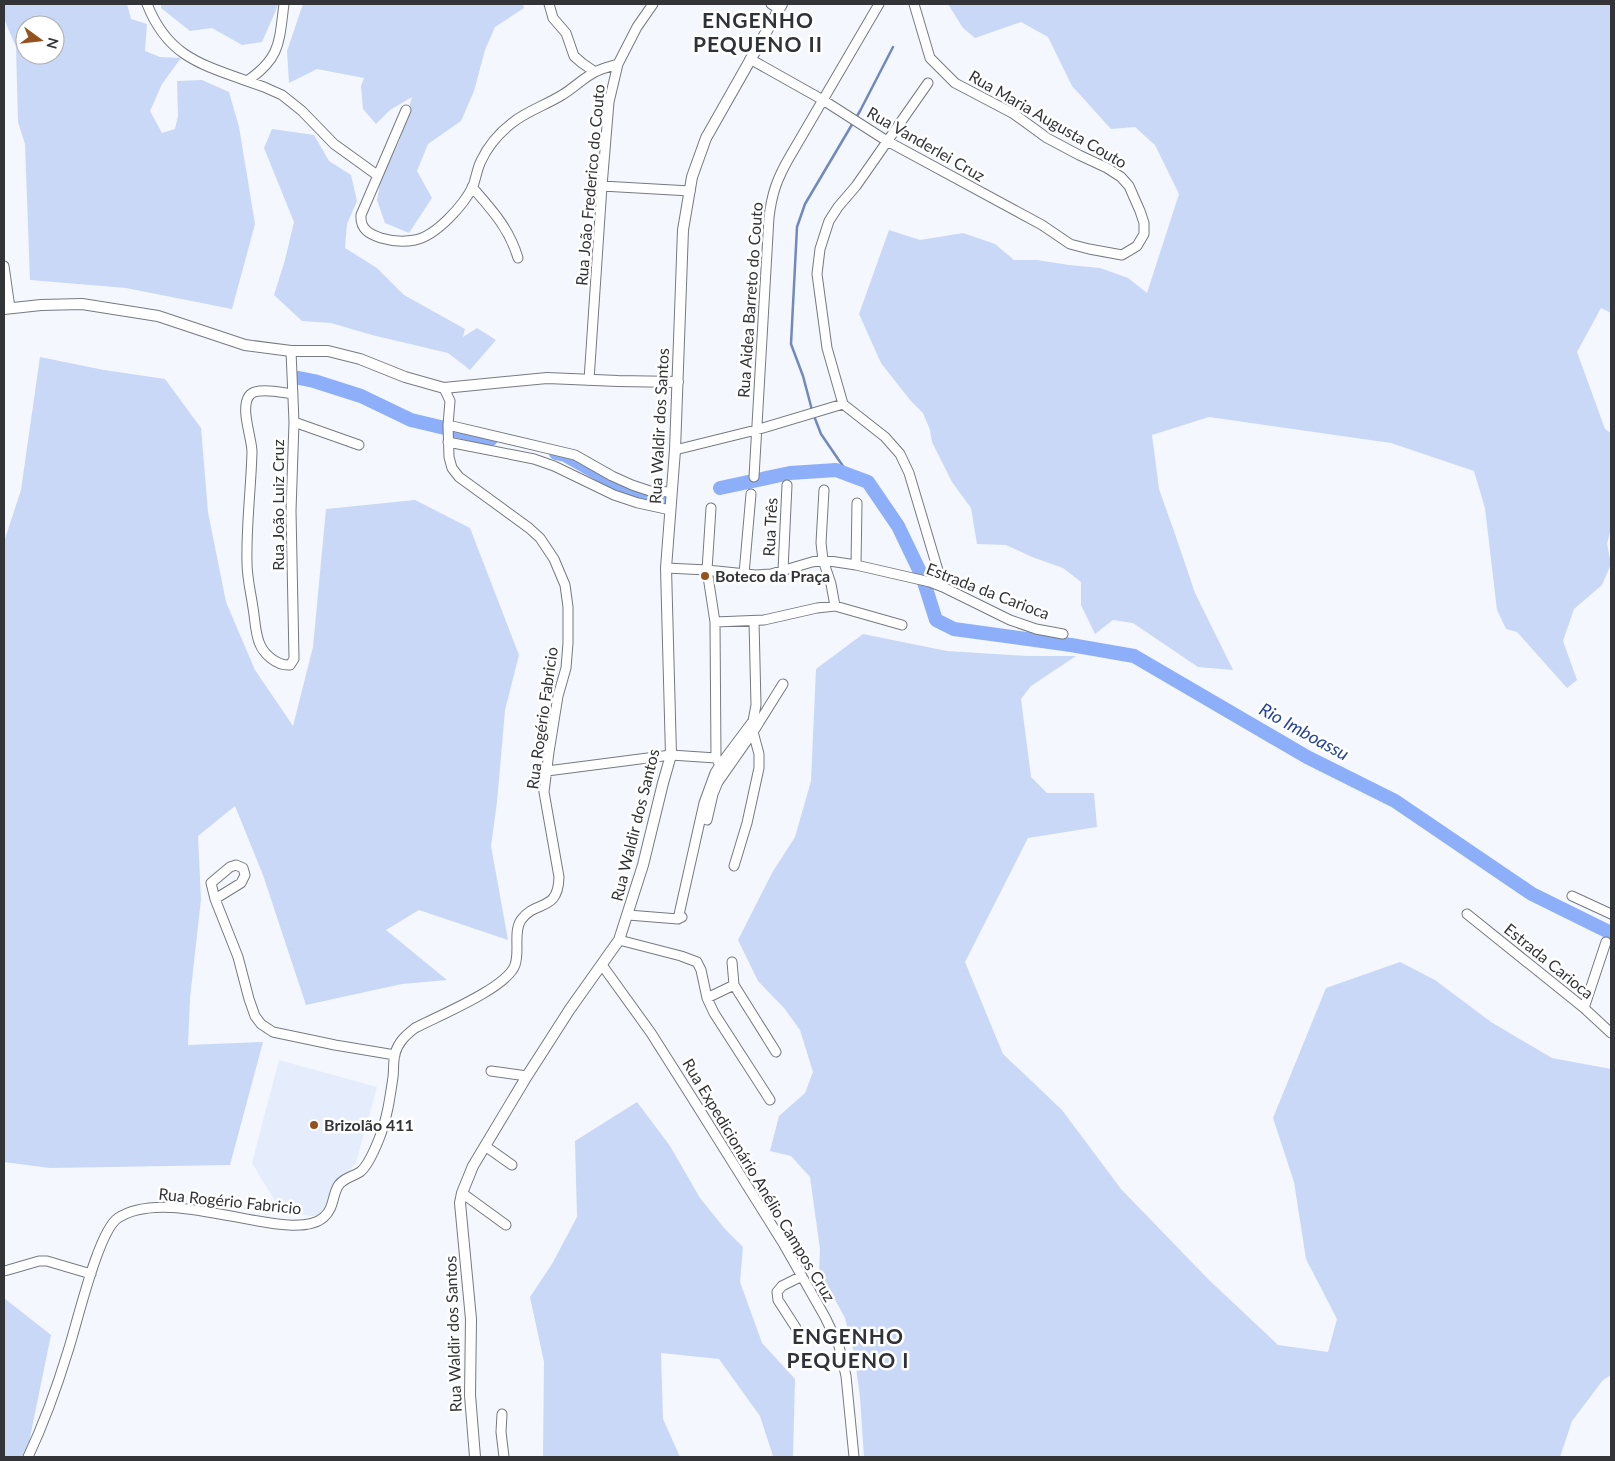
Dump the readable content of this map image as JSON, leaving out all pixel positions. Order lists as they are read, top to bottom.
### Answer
{
  "streets": {
    "street": [
      "Rua Maria Augusta Couto",
      "Rua Vanderlei Cruz",
      "Rua João Frederico do Couto",
      "Rua Aidea Barreto do Couto",
      "Rua Waldir dos Santos",
      "Rua João Luiz Cruz",
      "Rua Três",
      "Estrada da Carioca",
      "Rua Rogério Fabricio",
      "Estrada Carioca",
      "Rua Expedicionário Anélio Campos Cruz"
    ]
  },
  "crossings": [
    ["Rua Maria Augusta Couto", "Rua Vanderlei Cruz"],
    ["Rua Vanderlei Cruz", "Rua Aidea Barreto do Couto"],
    ["Rua Vanderlei Cruz", "Rua Waldir dos Santos"],
    ["Rua Waldir dos Santos", "Estrada da Carioca"],
    ["Rua Waldir dos Santos", "Rua Expedicionário Anélio Campos Cruz"],
    ["Rua Três", "Estrada da Carioca"]
  ],
  "districts": ["ENGENHO PEQUENO II", "ENGENHO PEQUENO I"],
  "water": ["Rio Imboassu"],
  "places": ["Boteco da Praça", "Brizolão 411"],
  "north": "right"
}
